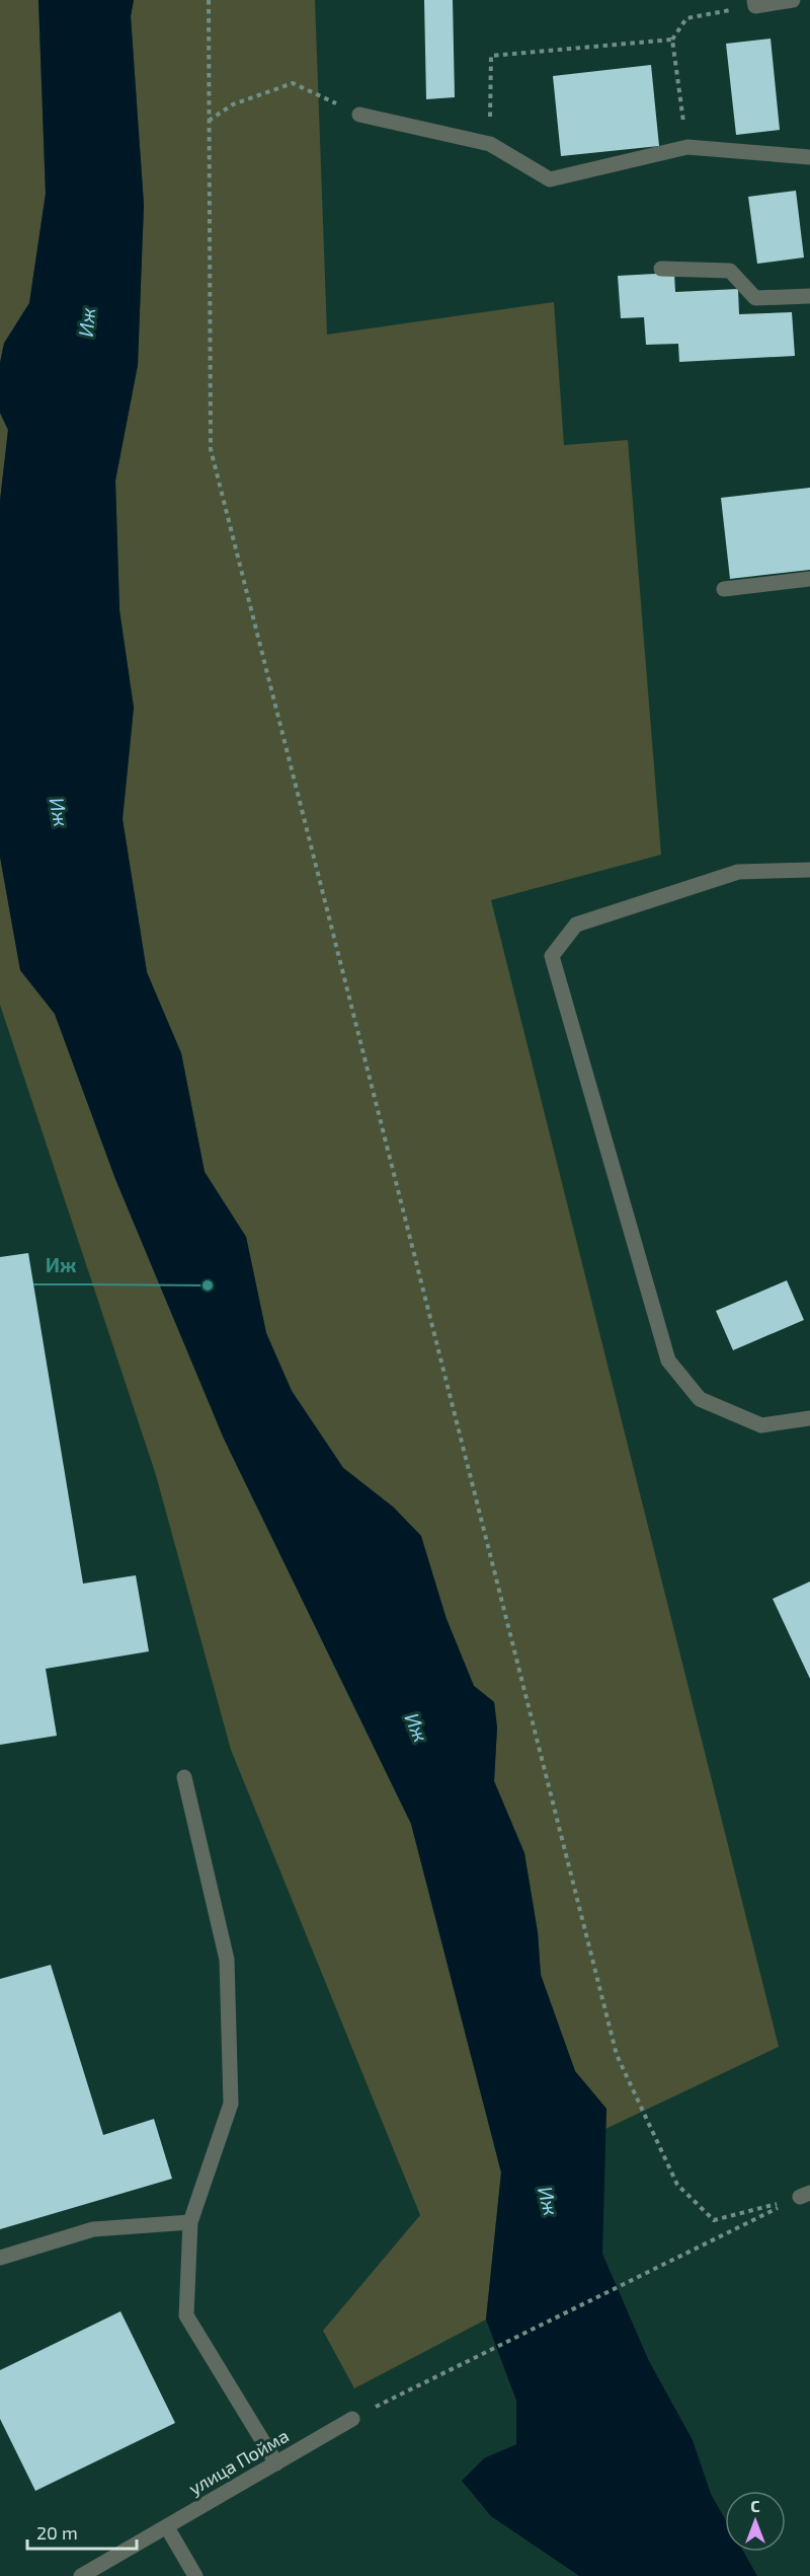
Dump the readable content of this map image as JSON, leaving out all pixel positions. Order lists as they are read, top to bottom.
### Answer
{
  "streets": {
    "lane": ["улица Пойма"]
  },
  "water": ["Иж"],
  "places": ["Иж"],
  "scale_bar": "20 m",
  "north": "top"
}
